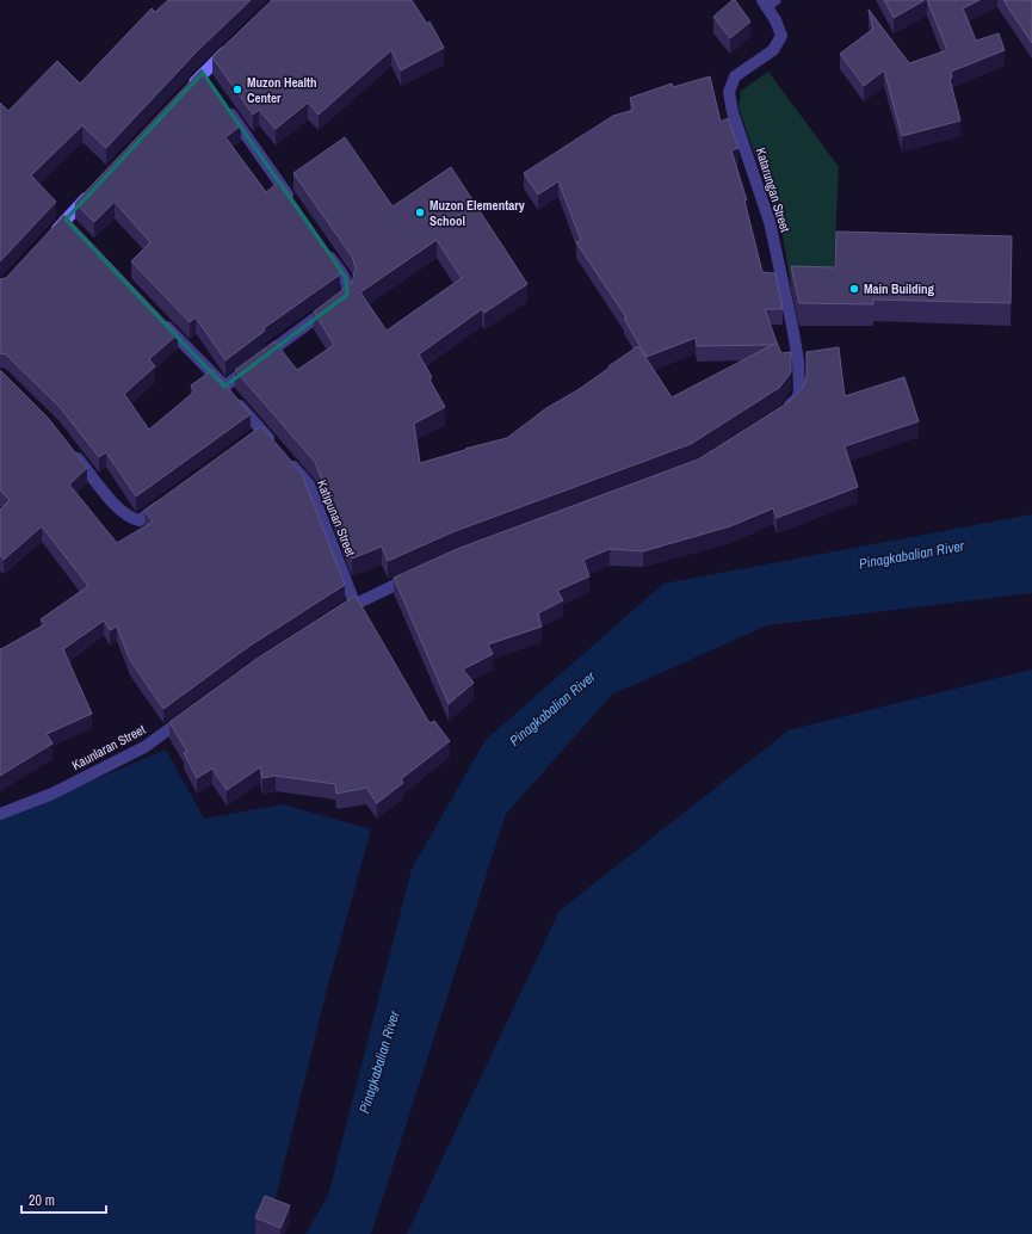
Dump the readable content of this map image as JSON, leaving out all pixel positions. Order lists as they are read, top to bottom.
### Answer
{
  "streets": {
    "street": ["Katarungan Street", "Katipunan Street", "Kaunlaran Street"]
  },
  "water": ["Pinagkabalian River"],
  "places": ["Muzon Health Center", "Muzon Elementary School", "Main Building"],
  "scale_bar": "20 m"
}
